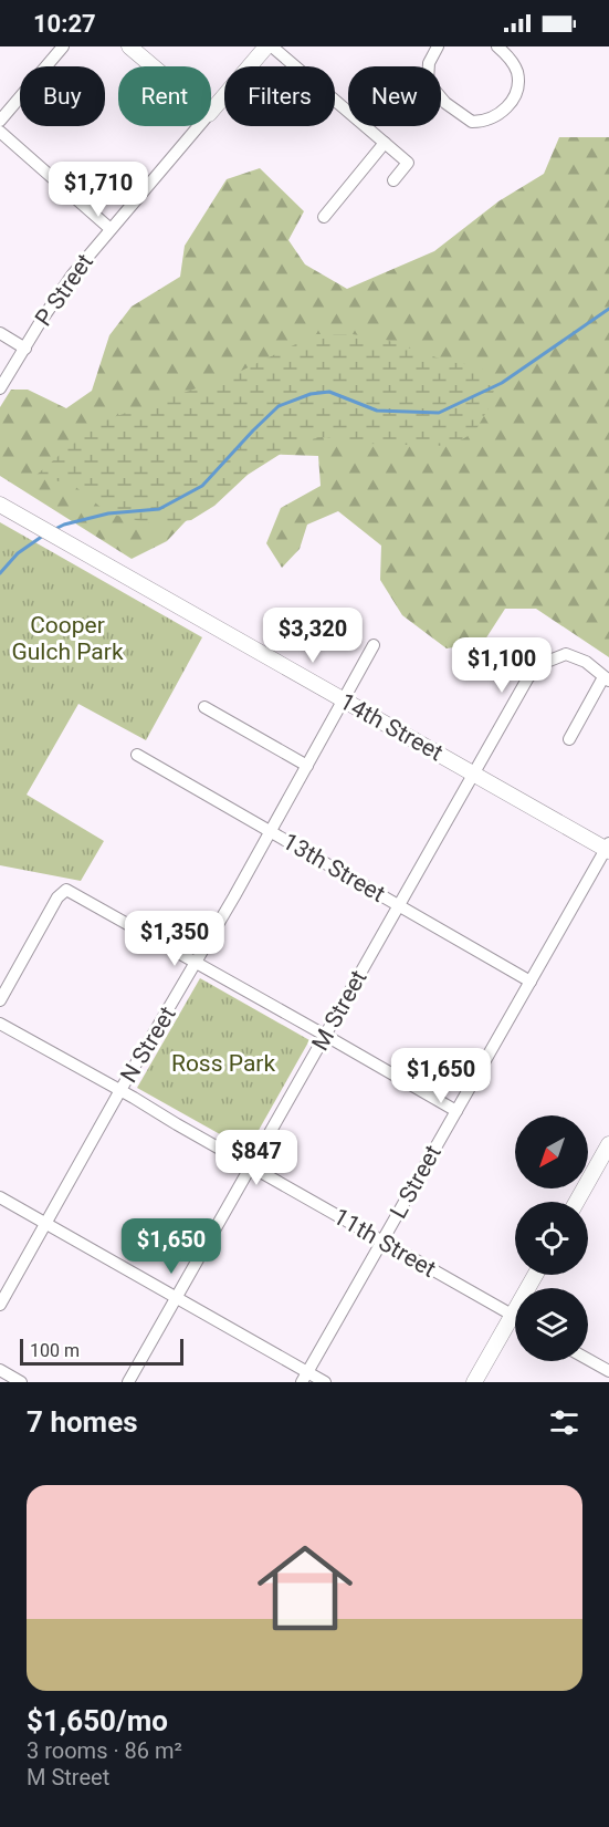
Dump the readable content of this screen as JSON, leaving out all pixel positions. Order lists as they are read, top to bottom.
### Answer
{
  "streets": {
    "street": [
      "P Street",
      "14th Street",
      "13th Street",
      "M Street",
      "N Street",
      "L Street",
      "11th Street"
    ]
  },
  "crossings": [
    ["14th Street", "M Street"],
    ["14th Street", "N Street"],
    ["14th Street", "L Street"],
    ["13th Street", "M Street"],
    ["13th Street", "N Street"],
    ["13th Street", "L Street"],
    ["M Street", "11th Street"],
    ["N Street", "11th Street"],
    ["L Street", "11th Street"]
  ],
  "parks": ["Cooper Gulch Park", "Ross Park"],
  "scale_bar": "100 m",
  "north": "bottom left",
  "page": {
    "status": "10:27",
    "chip": [
      "Buy",
      "Rent",
      "Filters",
      "New"
    ],
    "price": [
      "$1,710",
      "$3,320",
      "$1,100",
      "$1,350",
      "$1,650",
      "$847",
      "$1,650"
    ],
    "scale": "100 m",
    "heading": "7 homes",
    "list": [
      {
        "name": "$1,650/mo",
        "note": "3 rooms · 86 m² · M Street"
      }
    ]
  }
}
